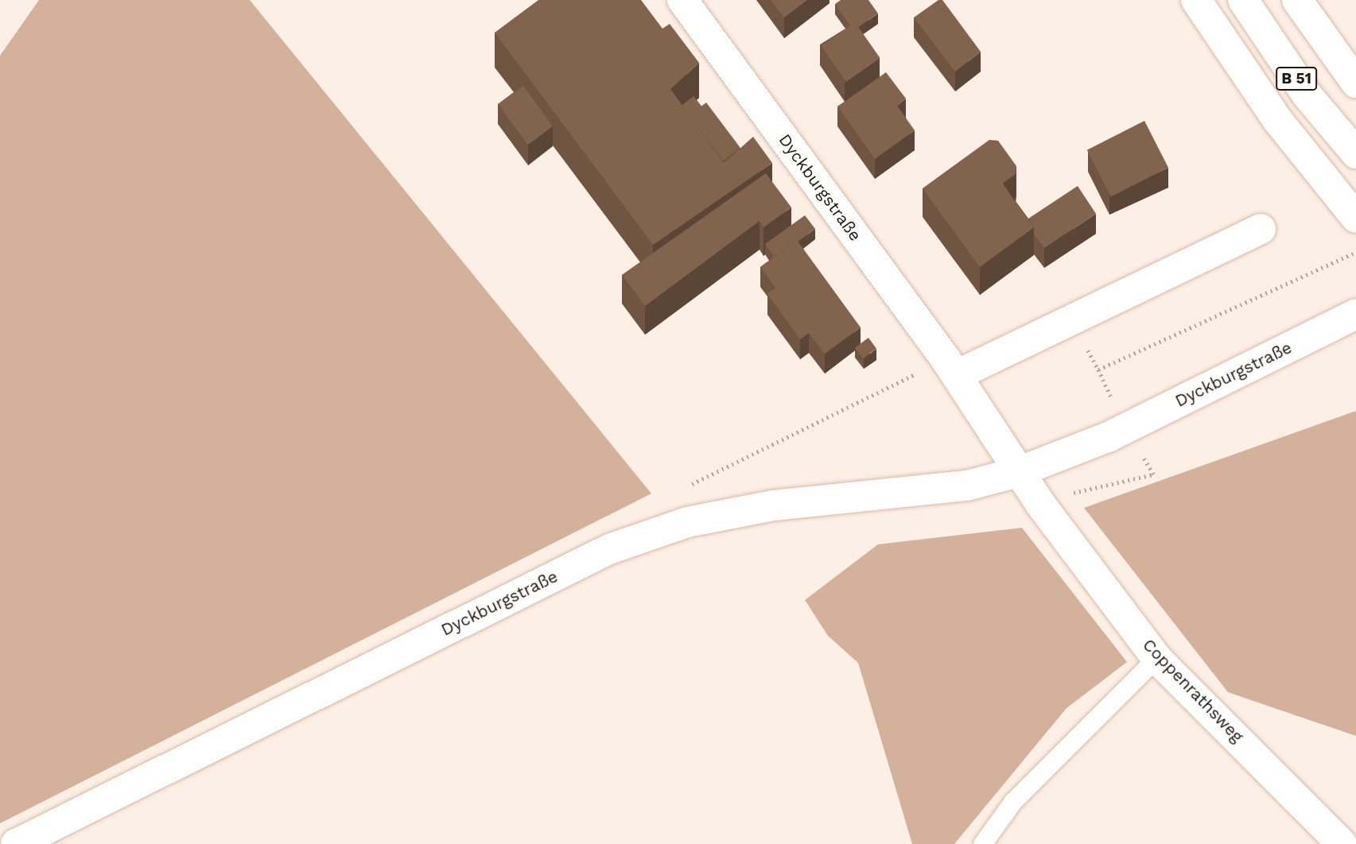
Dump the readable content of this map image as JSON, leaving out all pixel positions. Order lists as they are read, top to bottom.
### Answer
{
  "streets": {
    "main road": ["B 51", "Dyckburgstraße", "Coppenrathsweg"]
  },
  "crossings": [
    ["Dyckburgstraße", "Coppenrathsweg"]
  ]
}
